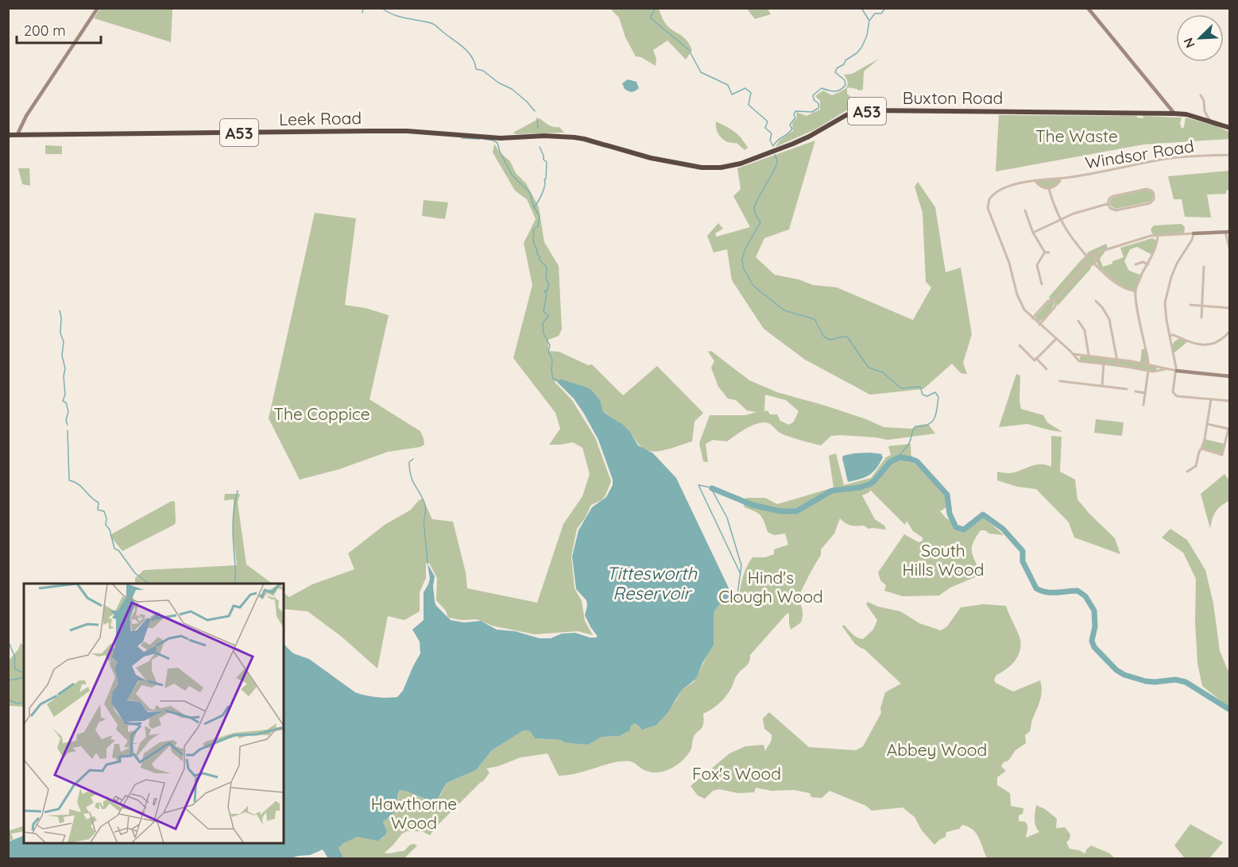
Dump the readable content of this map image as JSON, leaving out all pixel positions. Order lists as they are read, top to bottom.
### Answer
{
  "streets": {
    "highway": ["Buxton Road", "A53", "Leek Road"],
    "street": ["Windsor Road"]
  },
  "crossings": [
    ["Buxton Road", "Leek Road"]
  ],
  "water": ["Tittesworth Reservoir"],
  "parks": [
    "The Waste",
    "The Coppice",
    "South Hills Wood",
    "Hind's Clough Wood",
    "Abbey Wood",
    "Fox's Wood",
    "Hawthorne Wood"
  ],
  "scale_bar": "200 m",
  "north": "bottom left"
}
